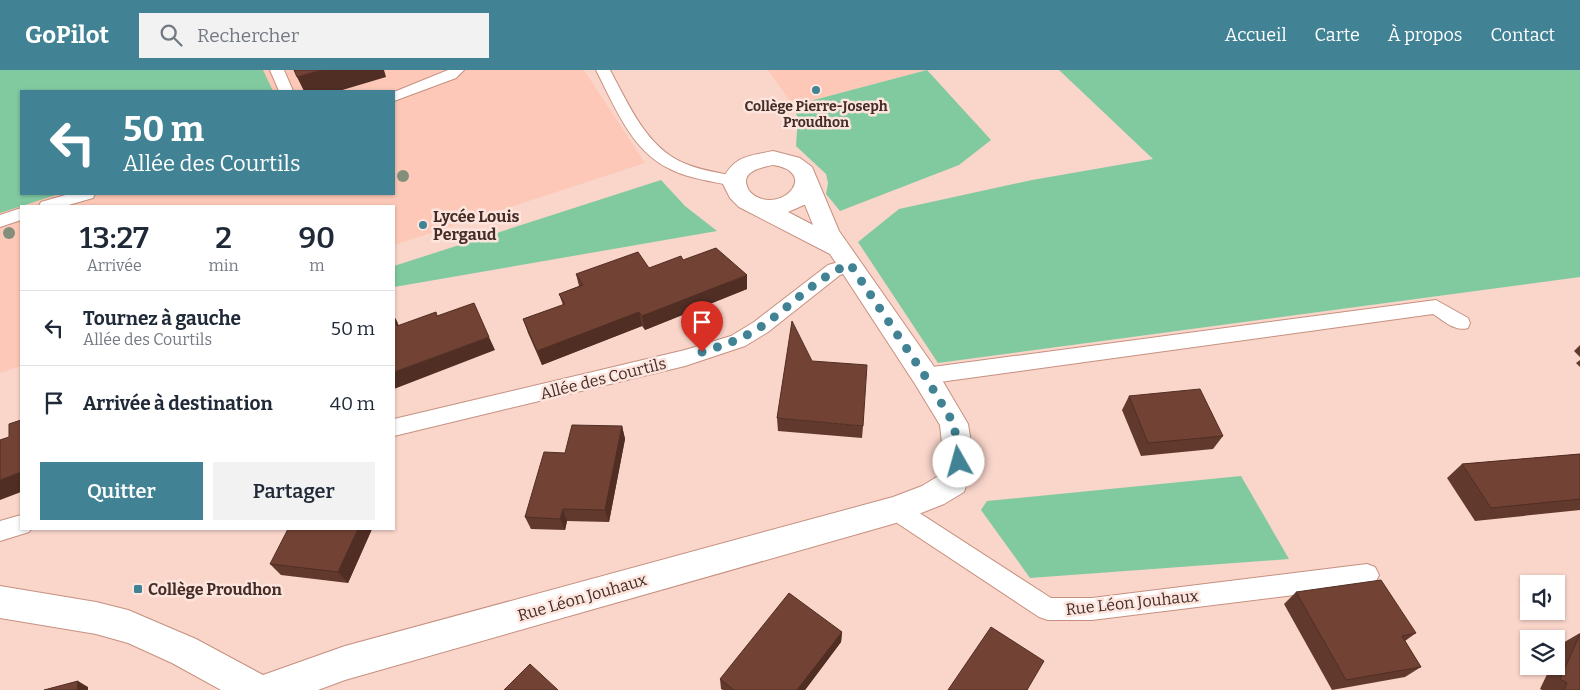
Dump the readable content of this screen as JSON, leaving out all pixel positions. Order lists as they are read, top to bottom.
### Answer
{
  "streets": {
    "street": ["Rue Léon Jouhaux"],
    "lane": ["Allée des Courtils"]
  },
  "crossings": [
    ["Allée des Courtils", "Rue Léon Jouhaux"]
  ],
  "places": {
    "other": ["Collège Pierre-Joseph Proudhon", "Lycée Louis Pergaud"],
    "transit": ["Collège Proudhon"]
  },
  "page": {
    "header": "GoPilot",
    "search": "Rechercher",
    "nav": [
      "Accueil",
      "Carte",
      "À propos",
      "Contact"
    ],
    "turn": ["50 m", "Allée des Courtils"],
    "eta": [
      "13:27",
      "Arrivée",
      "2",
      "min",
      "90",
      "m"
    ],
    "list": [
      {
        "name": "Tournez à gauche",
        "note": "Allée des Courtils",
        "value": "50 m"
      },
      {
        "name": "Arrivée à destination",
        "value": "40 m"
      }
    ],
    "buttons": ["Quitter", "Partager"]
  }
}
